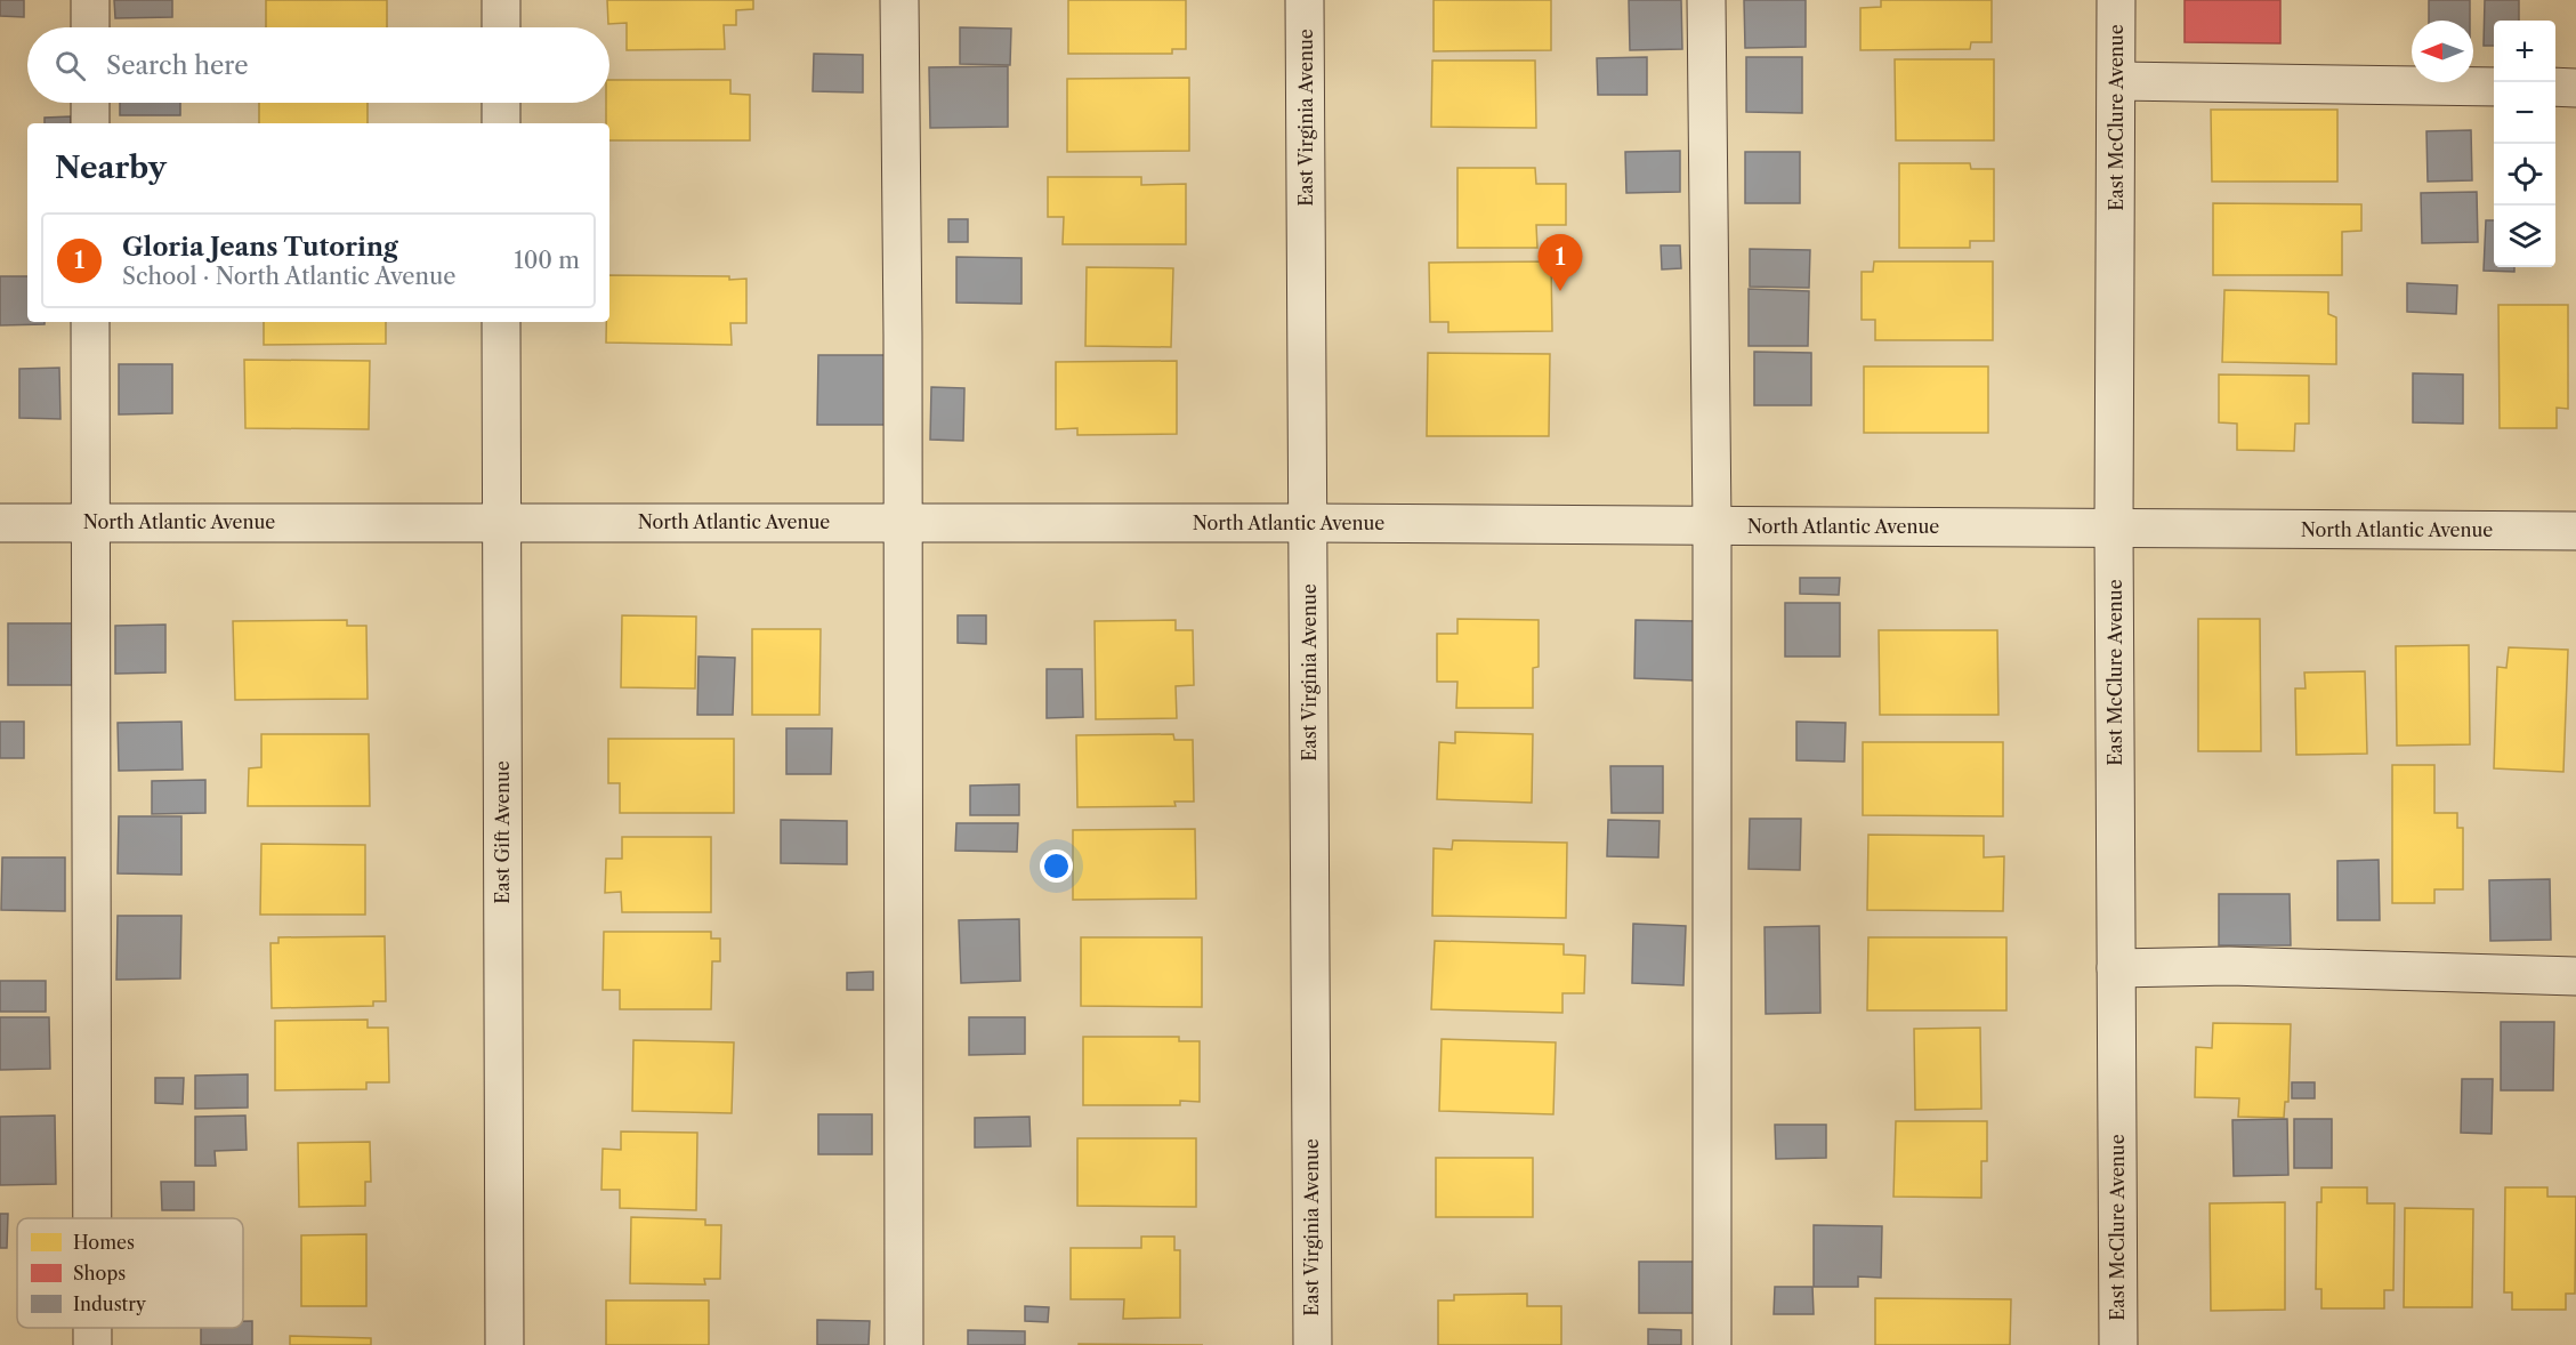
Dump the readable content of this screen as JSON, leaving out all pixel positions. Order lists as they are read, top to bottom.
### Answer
{
  "streets": {
    "street": [
      "East Virginia Avenue",
      "East McClure Avenue",
      "North Atlantic Avenue",
      "East Gift Avenue"
    ]
  },
  "crossings": [
    ["East Virginia Avenue", "North Atlantic Avenue"],
    ["East McClure Avenue", "North Atlantic Avenue"],
    ["North Atlantic Avenue", "East Gift Avenue"]
  ],
  "legend": ["Homes", "Shops", "Industry"],
  "north": "left",
  "page": {
    "map_buttons": ["+", "−"],
    "search": "Search here",
    "heading": "Nearby",
    "list": [
      {
        "mark": "1",
        "name": "Gloria Jeans Tutoring",
        "note": "School · North Atlantic Avenue",
        "value": "100 m"
      }
    ],
    "pins": "1"
  }
}
